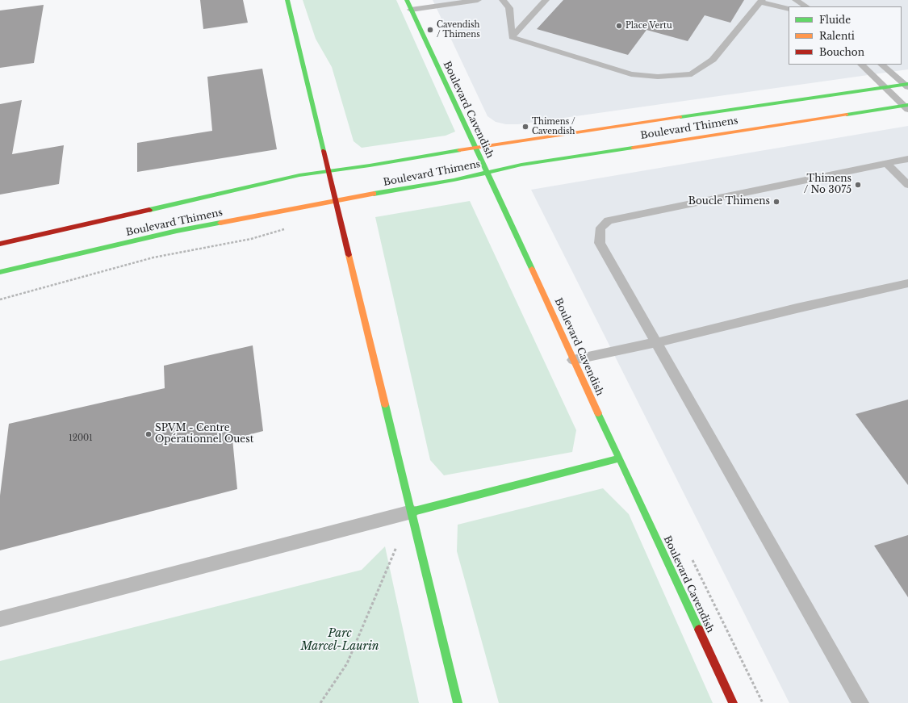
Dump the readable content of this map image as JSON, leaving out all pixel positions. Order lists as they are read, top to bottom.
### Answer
{
  "streets": {
    "street": ["Boulevard Cavendish", "Boulevard Thimens"]
  },
  "crossings": [
    ["Boulevard Cavendish", "Boulevard Thimens"]
  ],
  "parks": ["Parc Marcel-Laurin"],
  "places": [
    "Place Vertu",
    "Cavendish / Thimens",
    "Thimens / Cavendish",
    "Thimens / No 3075",
    "Boucle Thimens",
    "SPVM - Centre Opérationnel Ouest"
  ],
  "house_numbers": ["12001"],
  "legend": ["Fluide", "Ralenti", "Bouchon"]
}
